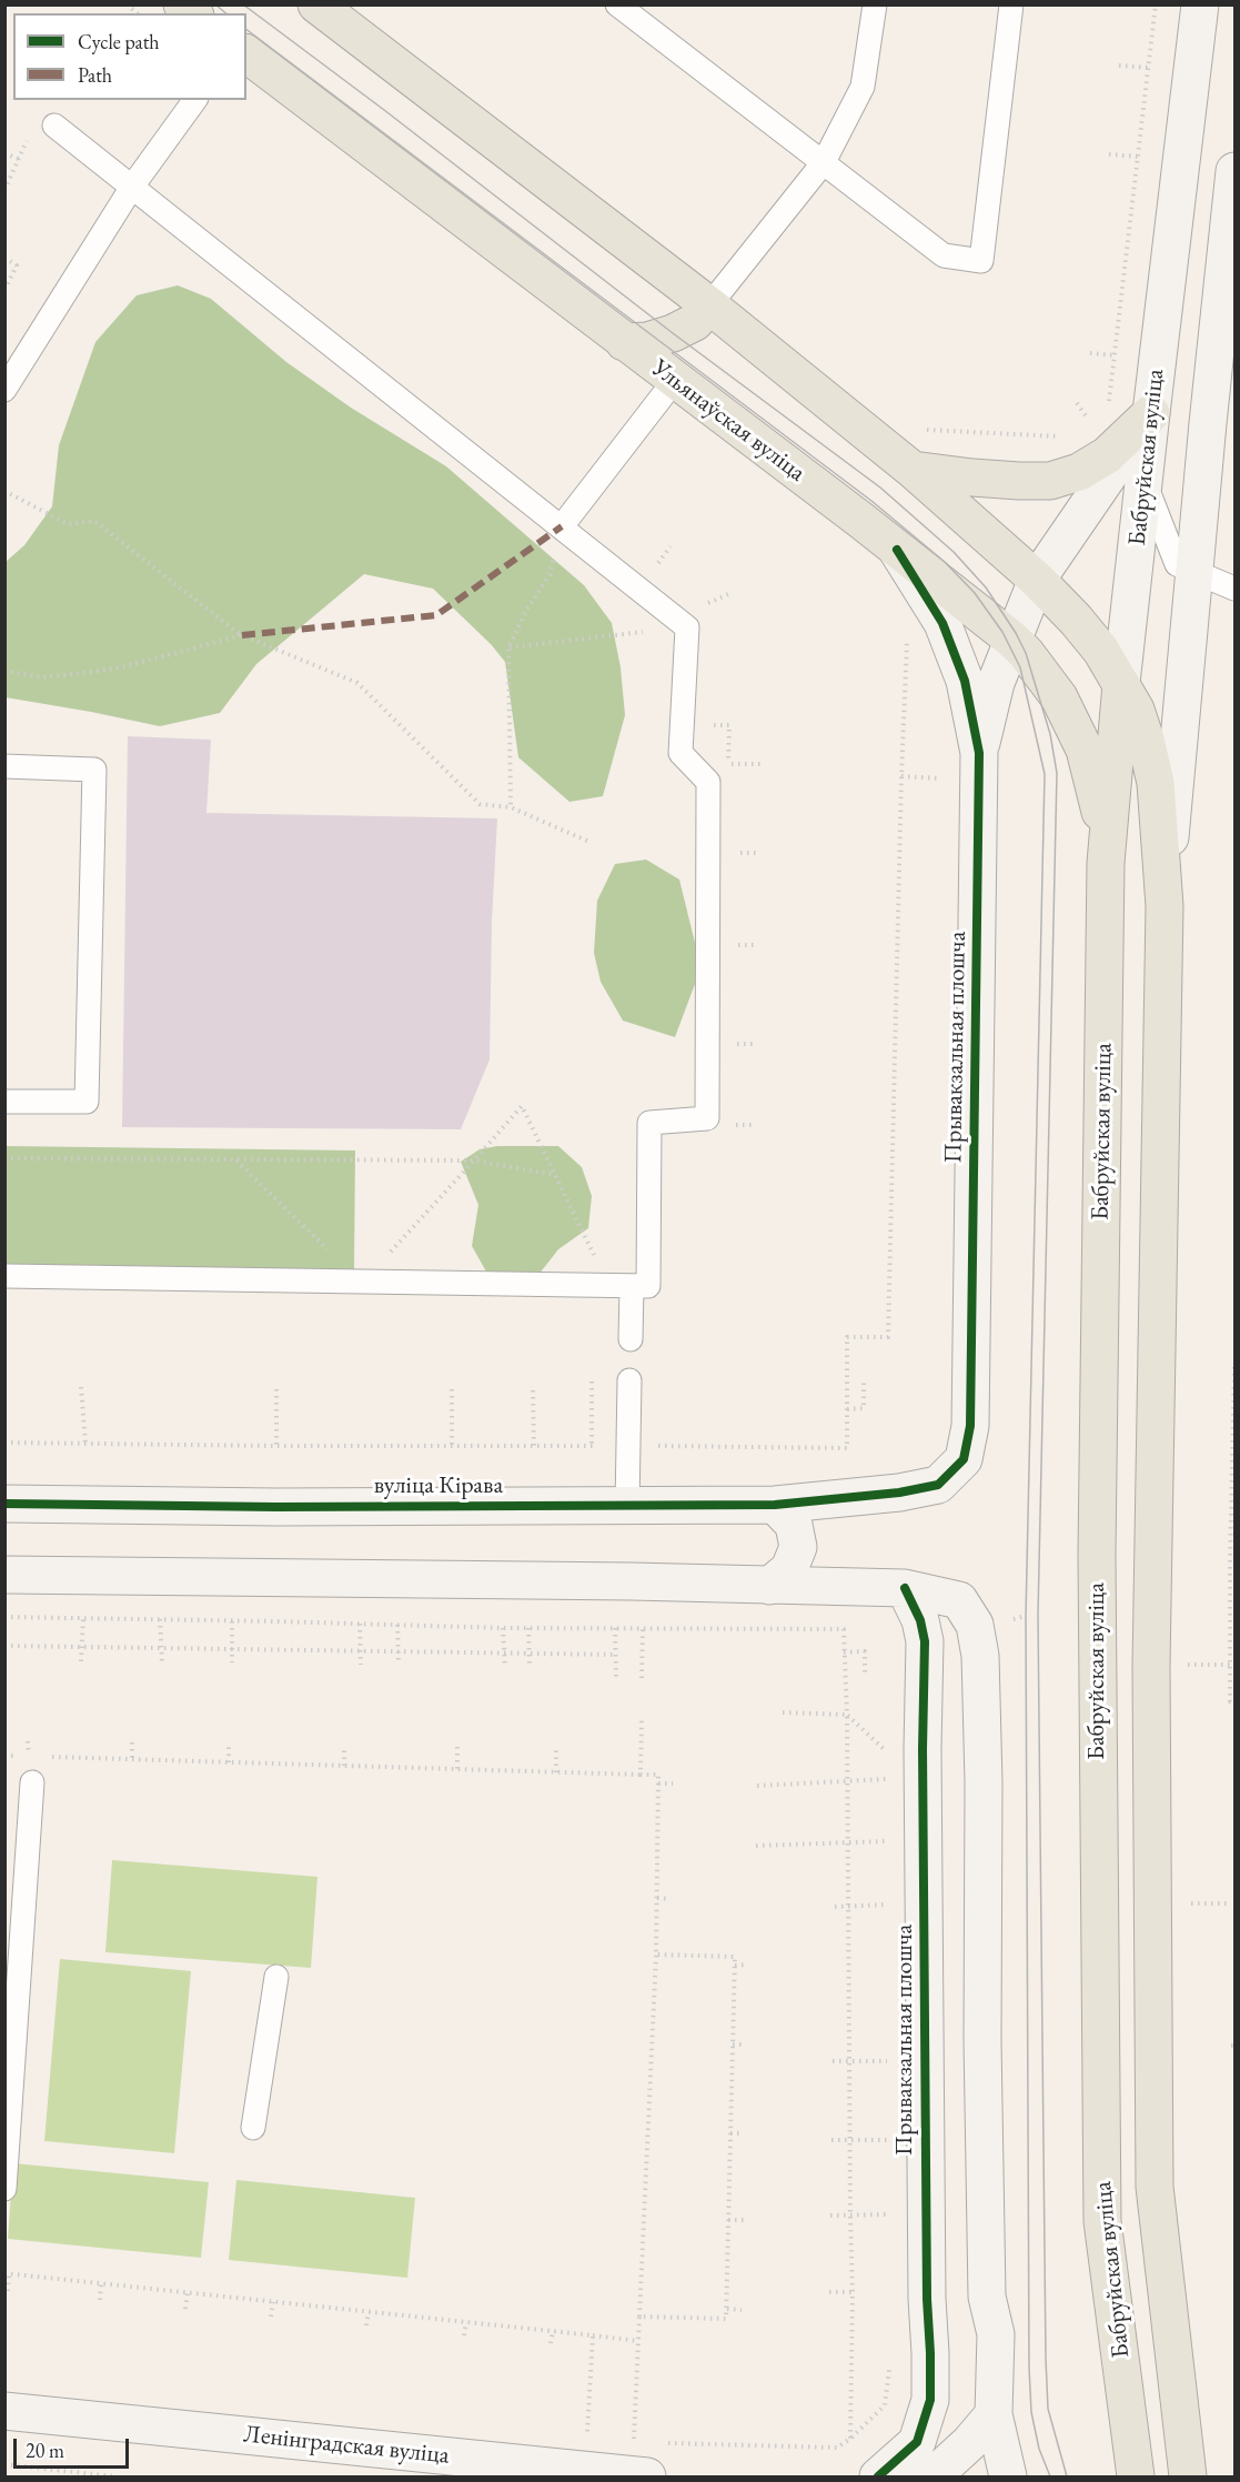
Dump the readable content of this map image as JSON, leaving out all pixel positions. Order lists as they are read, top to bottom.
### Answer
{
  "streets": {
    "main road": ["Ульянаўская вуліца", "Бабруйская вуліца"],
    "street": ["Прывакзальная плошча", "вуліца Кірава", "Ленінградская вуліца"]
  },
  "crossings": [
    ["Ульянаўская вуліца", "Бабруйская вуліца"],
    ["Ульянаўская вуліца", "Прывакзальная плошча"],
    ["Прывакзальная плошча", "вуліца Кірава"]
  ],
  "legend": ["Cycle path", "Path"],
  "scale_bar": "20 m"
}
